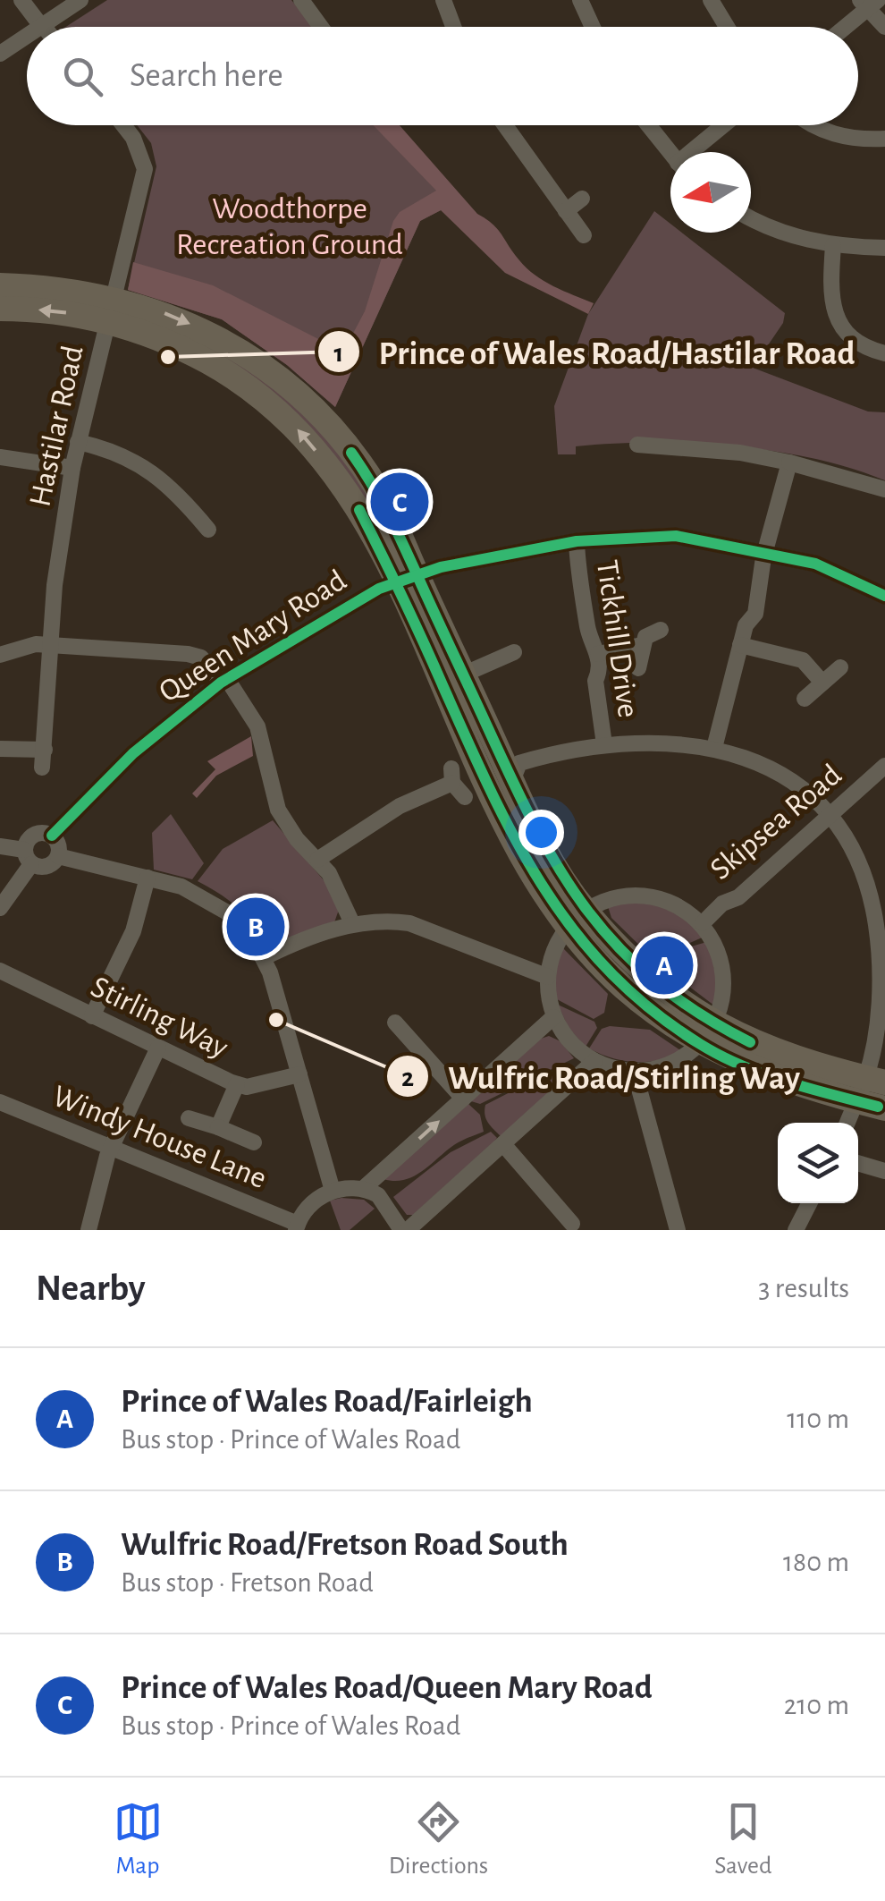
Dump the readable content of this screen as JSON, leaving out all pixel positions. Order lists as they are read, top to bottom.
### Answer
{
  "streets": {
    "street": [
      "Hastilar Road",
      "Queen Mary Road",
      "Tickhill Drive",
      "Skipsea Road",
      "Stirling Way",
      "Windy House Lane"
    ]
  },
  "crossings": [
    ["Queen Mary Road", "Tickhill Drive"]
  ],
  "parks": ["Woodthorpe Recreation Ground"],
  "places": ["Prince of Wales Road/Hastilar Road", "Wulfric Road/Stirling Way"],
  "north": "left",
  "page": {
    "search": "Search here",
    "pins": ["C", "B", "A"],
    "heading": ["Nearby", "3 results"],
    "list": [
      {
        "mark": "A",
        "name": "Prince of Wales Road/Fairleigh",
        "note": "Bus stop · Prince of Wales Road",
        "value": "110 m"
      },
      {
        "mark": "B",
        "name": "Wulfric Road/Fretson Road South",
        "note": "Bus stop · Fretson Road",
        "value": "180 m"
      },
      {
        "mark": "C",
        "name": "Prince of Wales Road/Queen Mary Road",
        "note": "Bus stop · Prince of Wales Road",
        "value": "210 m"
      }
    ],
    "nav": ["Map", "Directions", "Saved"]
  }
}
